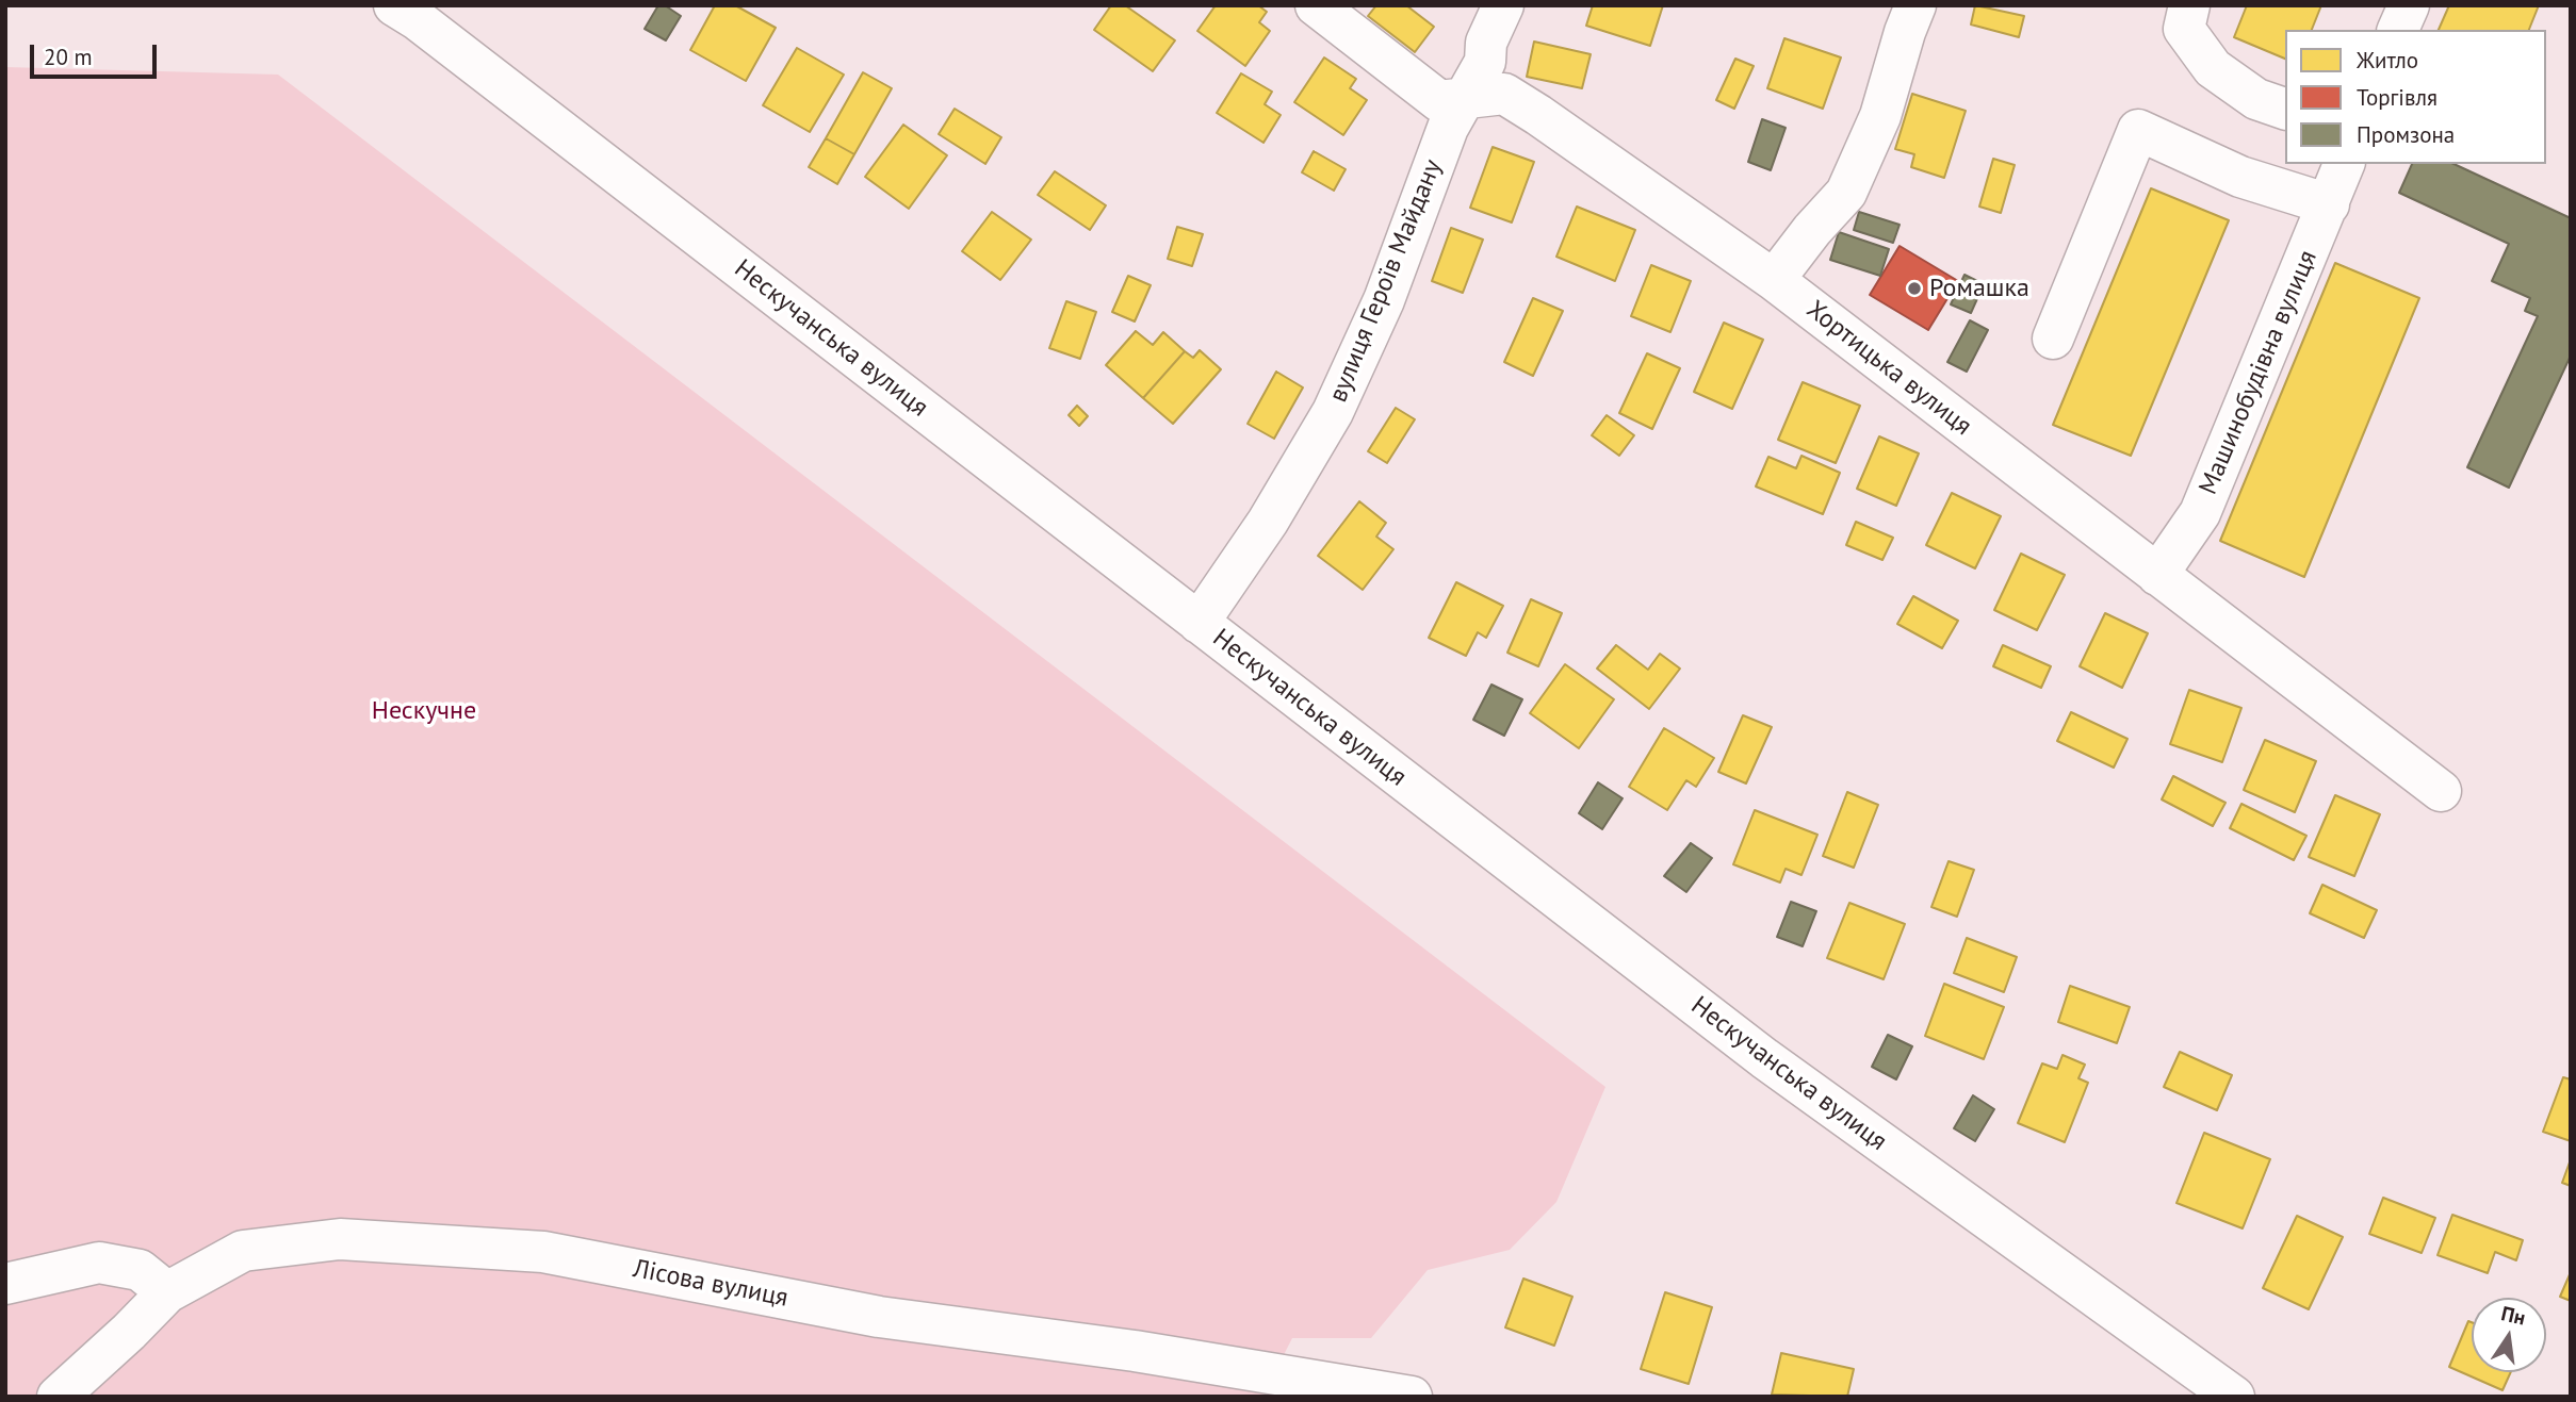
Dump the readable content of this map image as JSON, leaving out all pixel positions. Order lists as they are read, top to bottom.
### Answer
{
  "streets": {
    "street": [
      "вулиця Героїв Майдану",
      "Нескучанська вулиця",
      "Хортицька вулиця",
      "Машинобудівна вулиця",
      "Лісова вулиця"
    ]
  },
  "crossings": [
    ["вулиця Героїв Майдану", "Нескучанська вулиця"],
    ["вулиця Героїв Майдану", "Хортицька вулиця"],
    ["Хортицька вулиця", "Машинобудівна вулиця"]
  ],
  "parks": ["Нескучне"],
  "places": ["Ромашка"],
  "legend": ["Житло", "Торгівля", "Промзона"],
  "scale_bar": "20 m",
  "north": "top"
}
